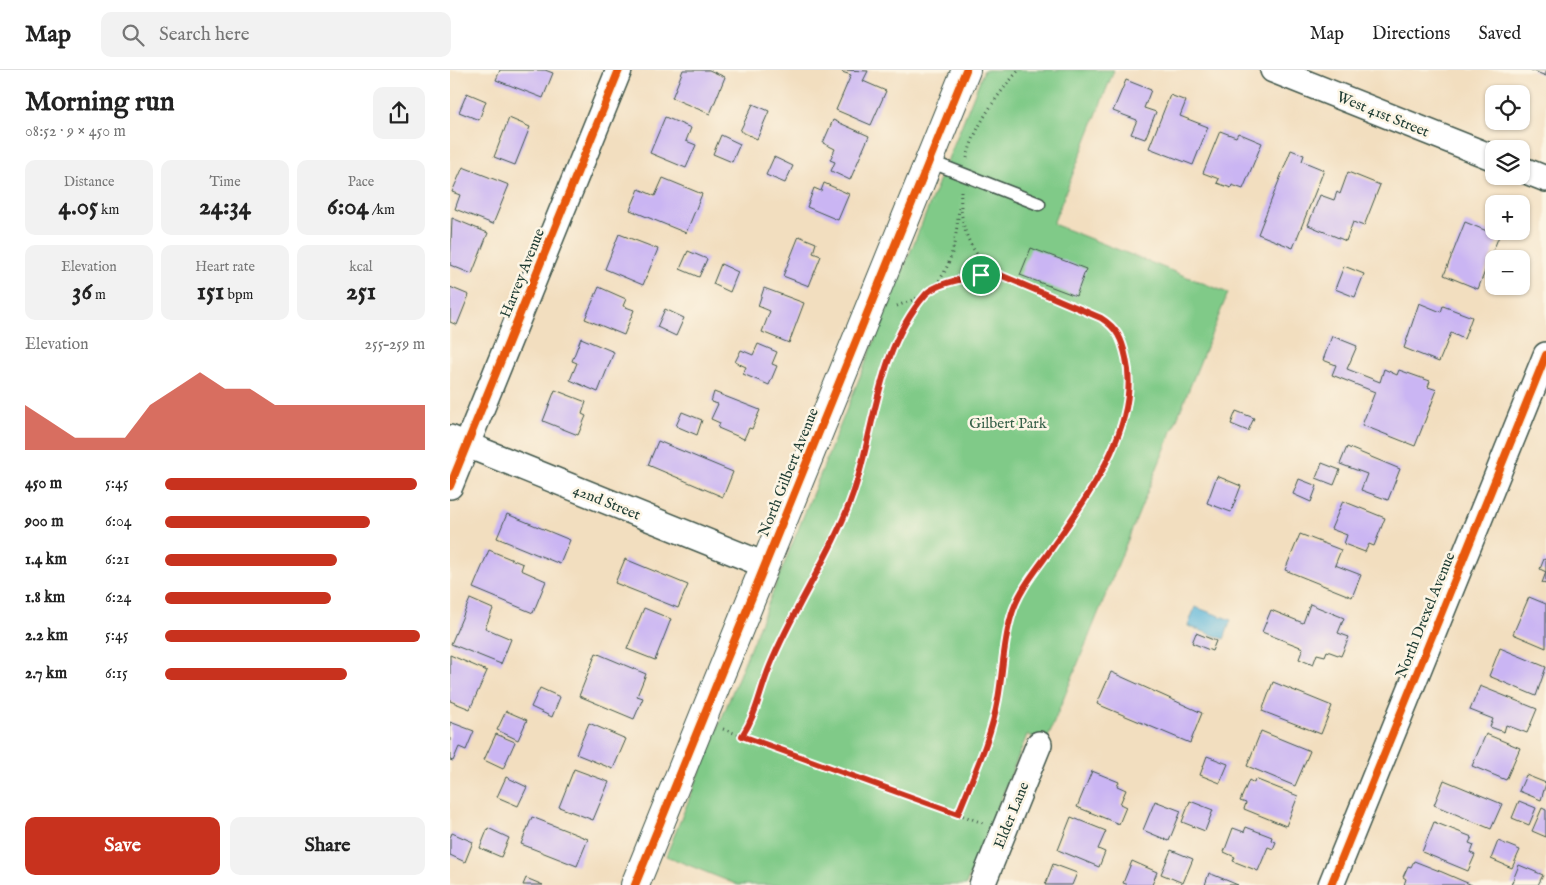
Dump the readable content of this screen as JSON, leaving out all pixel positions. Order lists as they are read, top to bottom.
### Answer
{
  "streets": {
    "street": [
      "West 41st Street",
      "Harvey Avenue",
      "North Gilbert Avenue",
      "42nd Street",
      "North Drexel Avenue",
      "Elder Lane"
    ]
  },
  "crossings": [
    ["Harvey Avenue", "42nd Street"],
    ["North Gilbert Avenue", "42nd Street"]
  ],
  "parks": ["Gilbert Park"],
  "page": {
    "header": "Map",
    "search": "Search here",
    "nav": ["Map", "Directions", "Saved"],
    "heading": ["Morning run", "08:52 · 9 × 450 m"],
    "map_buttons": ["+", "−"],
    "stats": [
      ["Distance", "4.05 km"],
      ["Time", "24:34"],
      ["Pace", "6:04 /km"],
      ["Elevation", "36 m"],
      ["Heart rate", "151 bpm"],
      ["kcal", "251"]
    ],
    "chart": ["Elevation", "255–259 m"],
    "list": [
      {
        "name": "450 m",
        "note": "5:45"
      },
      {
        "name": "900 m",
        "note": "6:04"
      },
      {
        "name": "1.4 km",
        "note": "6:21"
      },
      {
        "name": "1.8 km",
        "note": "6:24"
      },
      {
        "name": "2.2 km",
        "note": "5:45"
      },
      {
        "name": "2.7 km",
        "note": "6:15"
      }
    ],
    "buttons": ["Save", "Share"]
  }
}
